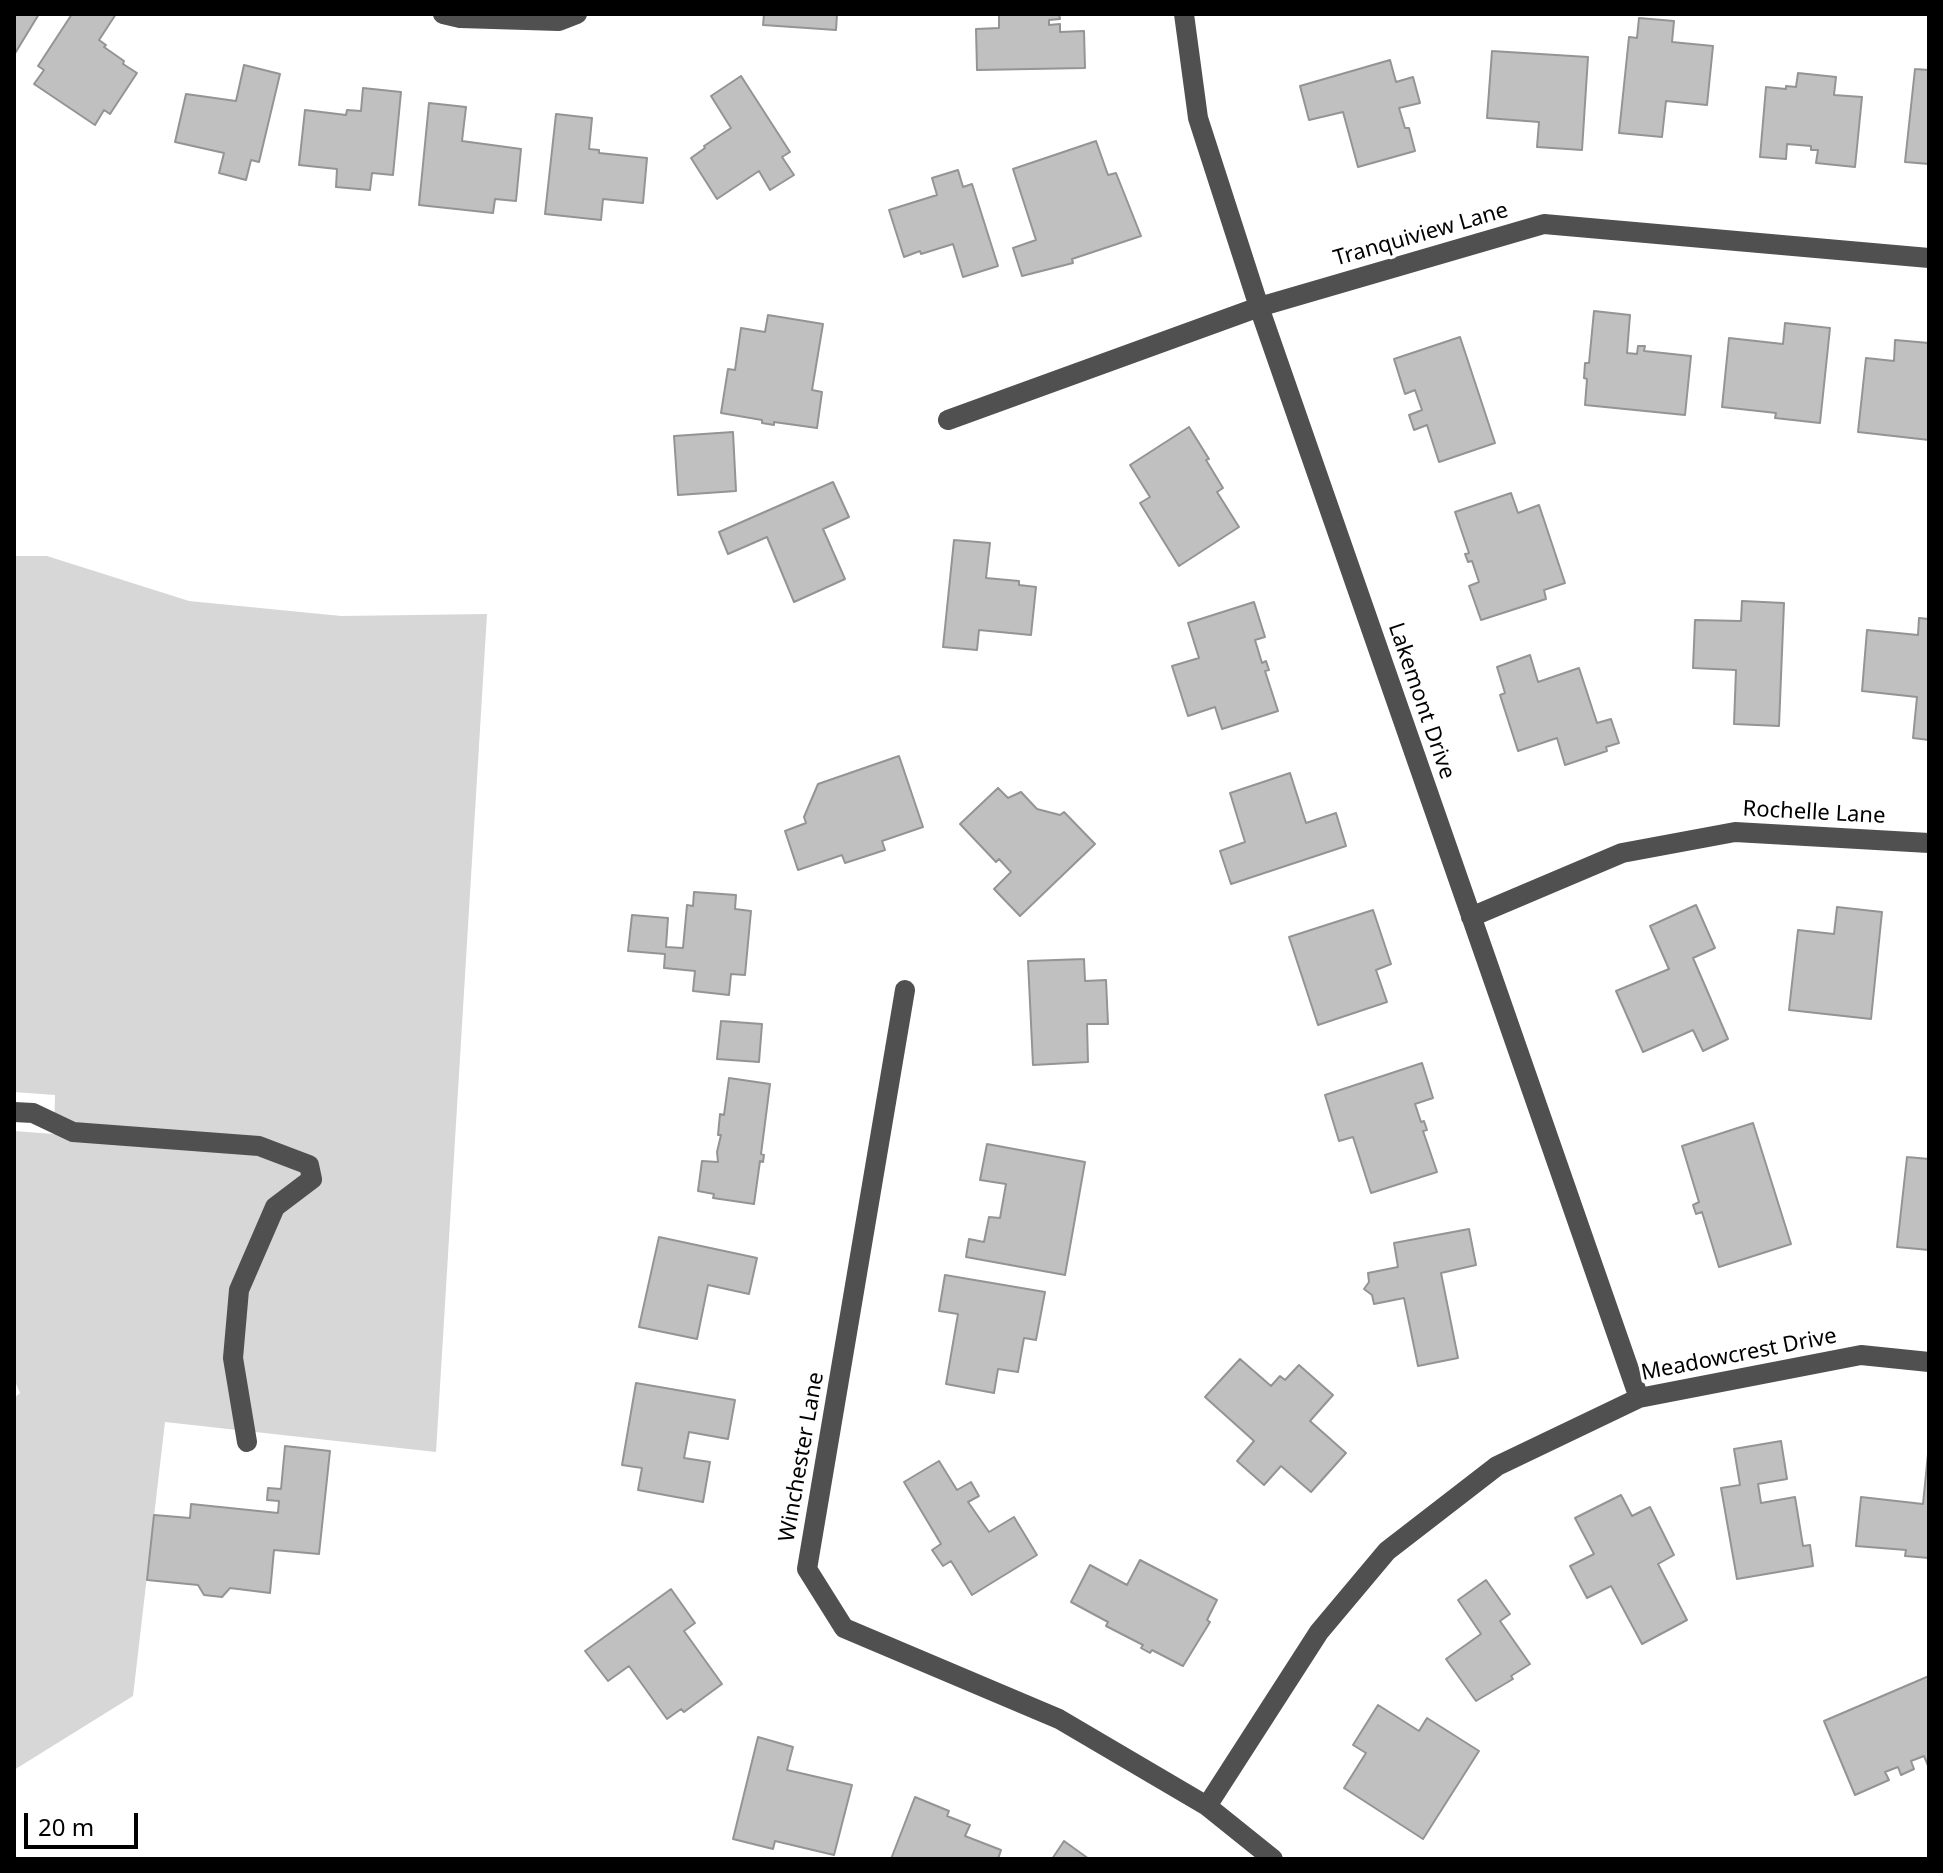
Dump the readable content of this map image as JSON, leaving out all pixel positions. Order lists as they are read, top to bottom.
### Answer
{
  "streets": {
    "street": [
      "Tranquiview Lane",
      "Lakemont Drive",
      "Rochelle Lane",
      "Meadowcrest Drive",
      "Winchester Lane"
    ]
  },
  "crossings": [
    ["Tranquiview Lane", "Lakemont Drive"],
    ["Lakemont Drive", "Rochelle Lane"],
    ["Lakemont Drive", "Meadowcrest Drive"],
    ["Meadowcrest Drive", "Winchester Lane"]
  ],
  "scale_bar": "20 m"
}
